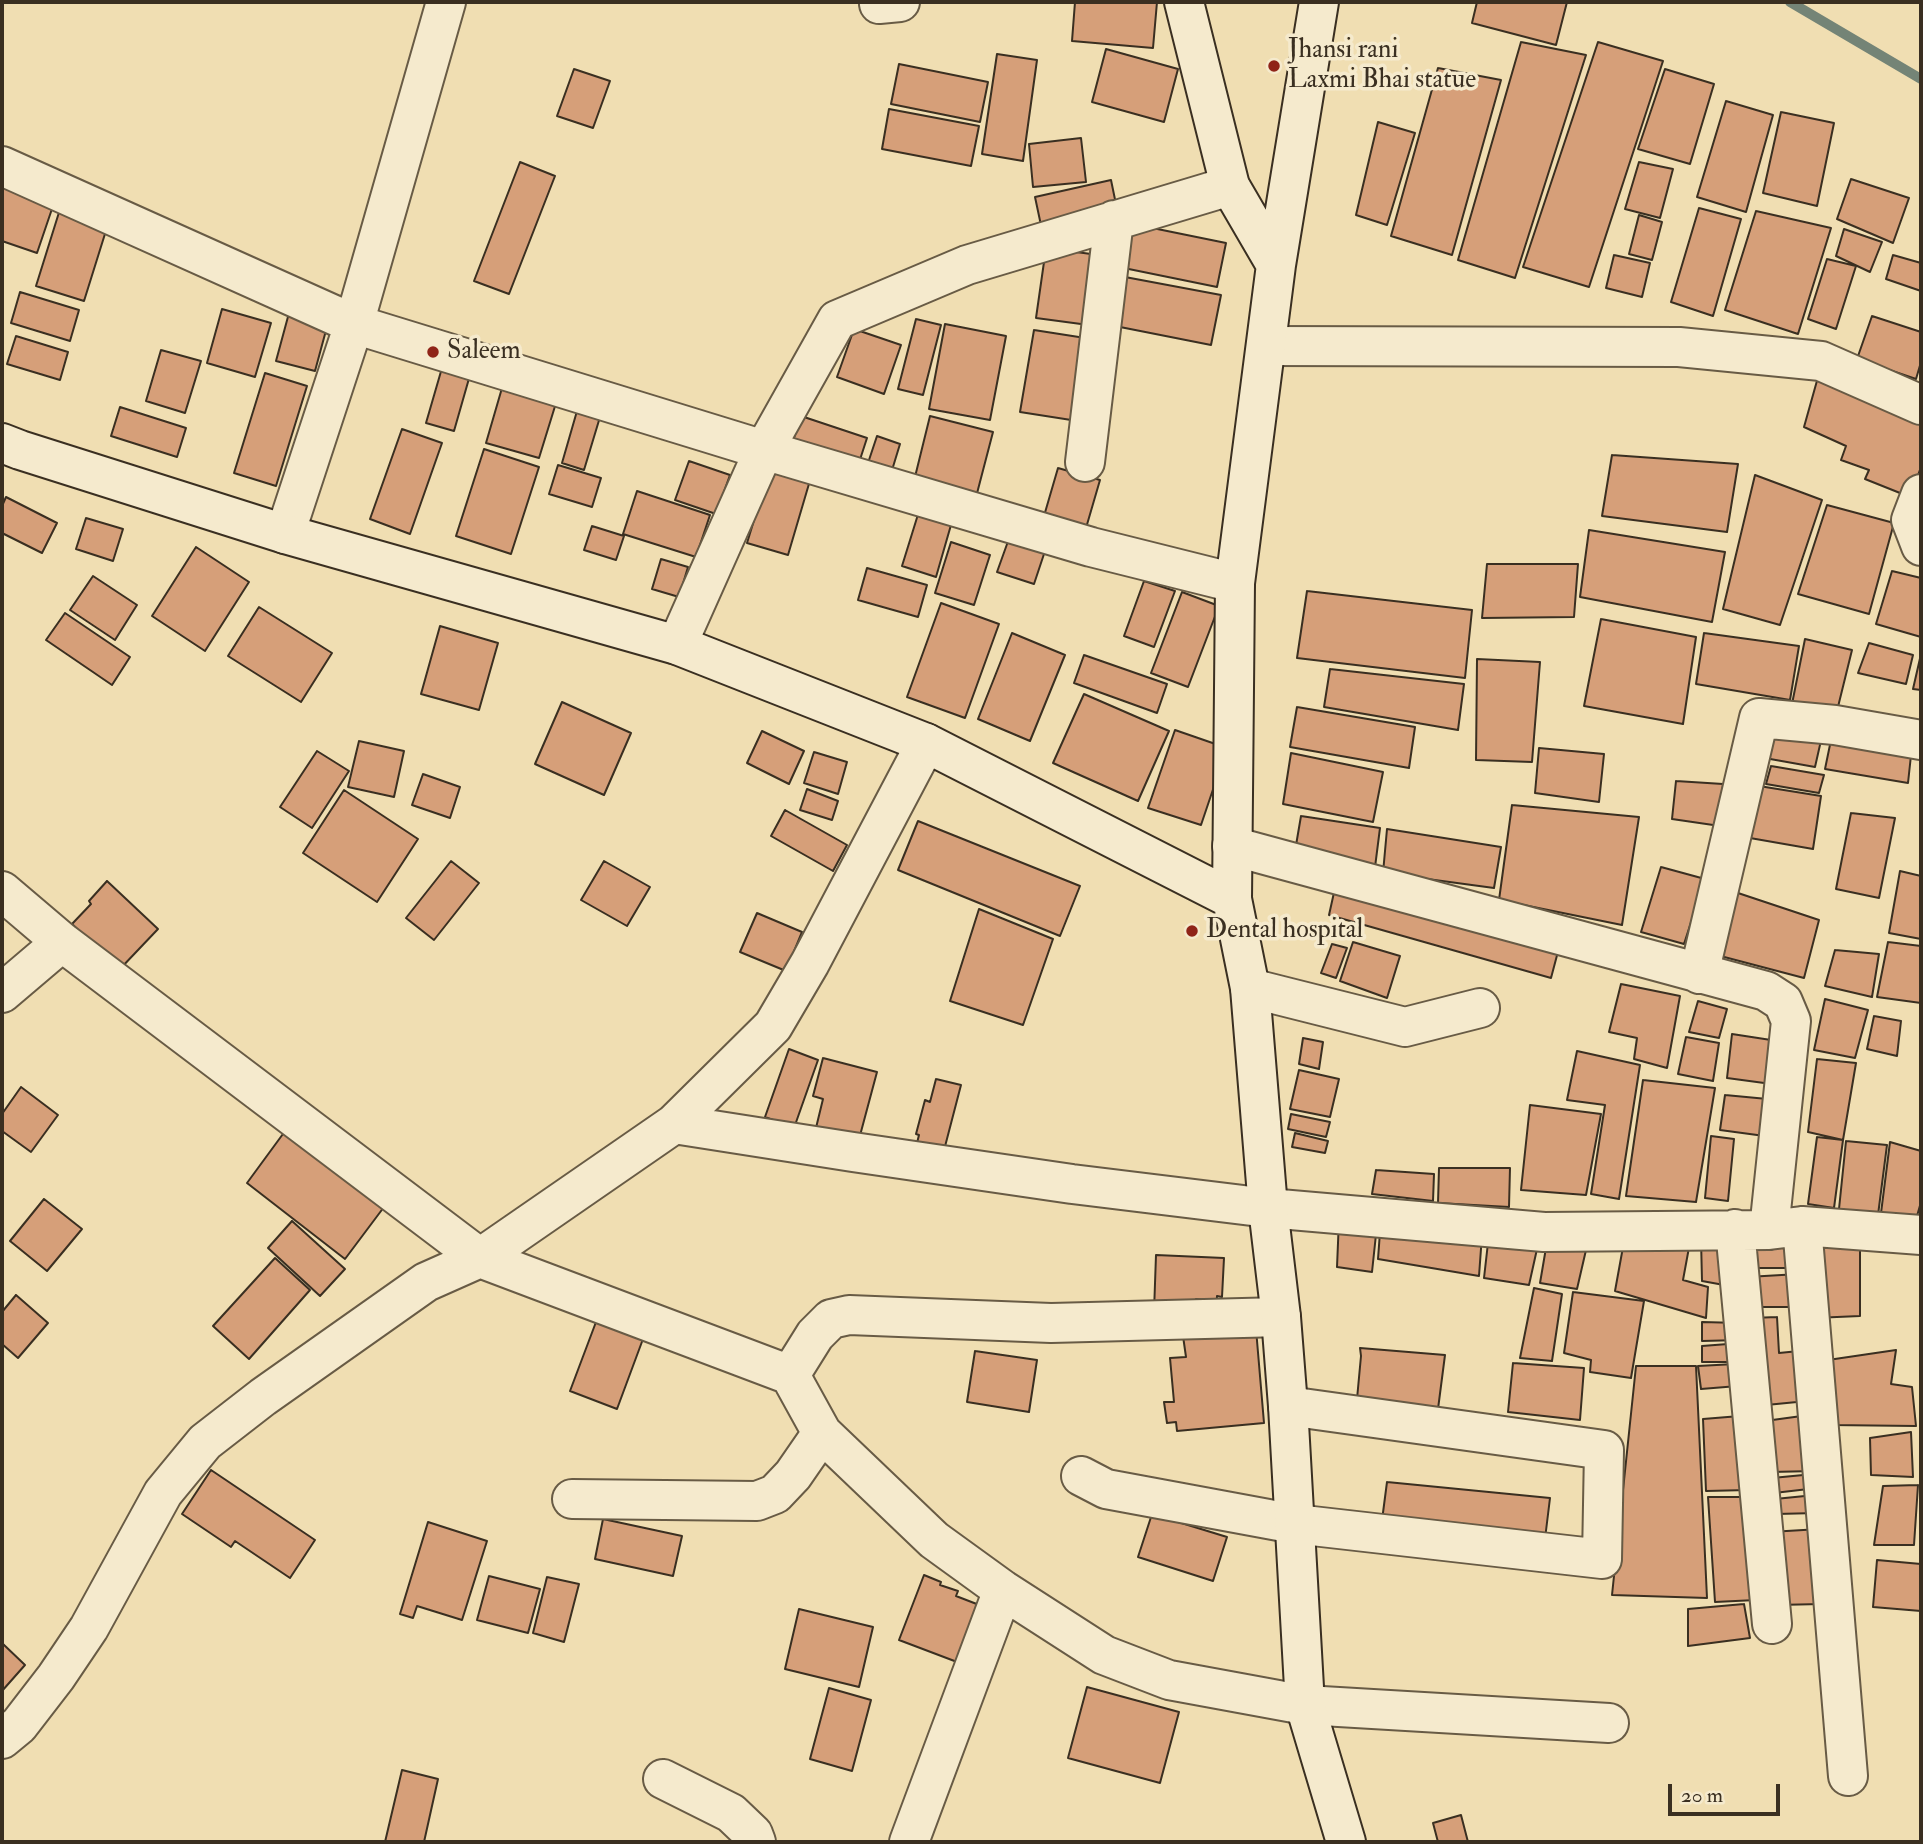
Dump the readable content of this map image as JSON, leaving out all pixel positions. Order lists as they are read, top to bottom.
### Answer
{
  "places": ["Jhansi rani Laxmi Bhai statue", "Saleem", "Dental hospital"],
  "scale_bar": "20 m"
}
